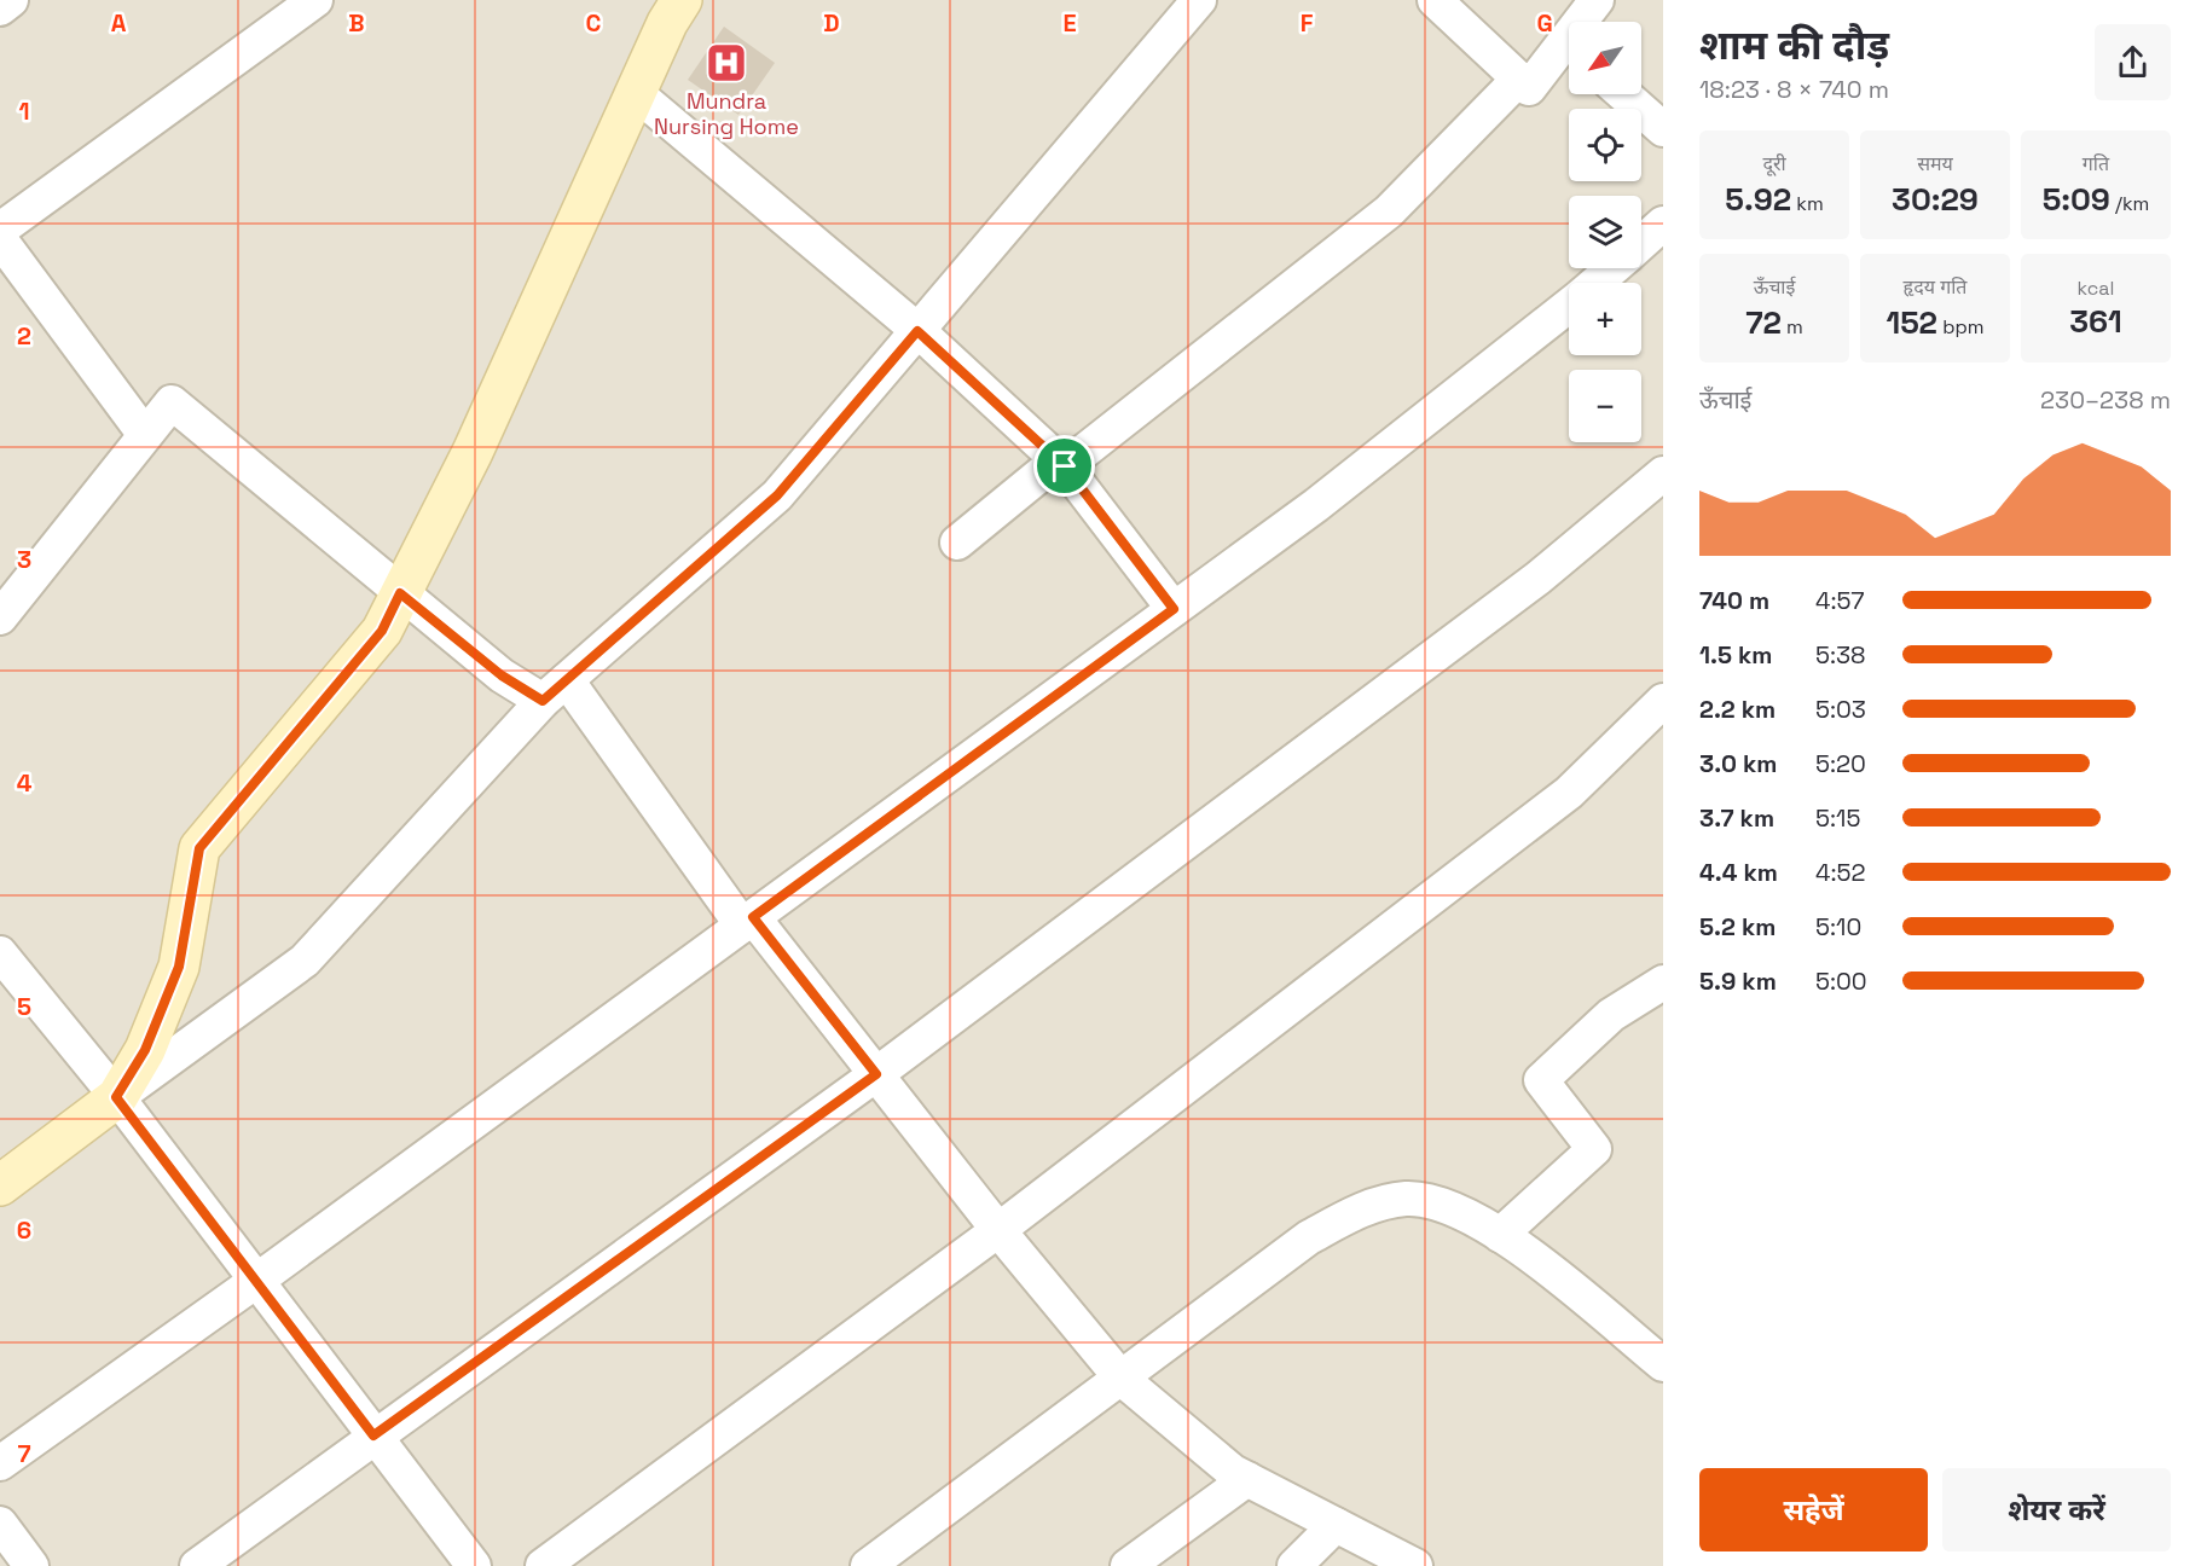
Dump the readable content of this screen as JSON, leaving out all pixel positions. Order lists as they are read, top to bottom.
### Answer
{
  "places": {
    "hospital": ["Mundra Nursing Home"]
  },
  "north": "bottom left",
  "page": {
    "heading": ["शाम की दौड़", "18:23 · 8 × 740 m"],
    "map_buttons": ["+", "−"],
    "stats": [
      ["दूरी", "5.92 km"],
      ["समय", "30:29"],
      ["गति", "5:09 /km"],
      ["ऊँचाई", "72 m"],
      ["हृदय गति", "152 bpm"],
      ["kcal", "361"]
    ],
    "chart": ["ऊँचाई", "230–238 m"],
    "list": [
      {
        "name": "740 m",
        "note": "4:57"
      },
      {
        "name": "1.5 km",
        "note": "5:38"
      },
      {
        "name": "2.2 km",
        "note": "5:03"
      },
      {
        "name": "3.0 km",
        "note": "5:20"
      },
      {
        "name": "3.7 km",
        "note": "5:15"
      },
      {
        "name": "4.4 km",
        "note": "4:52"
      },
      {
        "name": "5.2 km",
        "note": "5:10"
      },
      {
        "name": "5.9 km",
        "note": "5:00"
      }
    ],
    "buttons": ["सहेजें", "शेयर करें"]
  },
  "grid": {
    "columns": [
      "A",
      "B",
      "C",
      "D",
      "E",
      "F",
      "G"
    ],
    "rows": [
      "1",
      "2",
      "3",
      "4",
      "5",
      "6",
      "7"
    ]
  }
}
